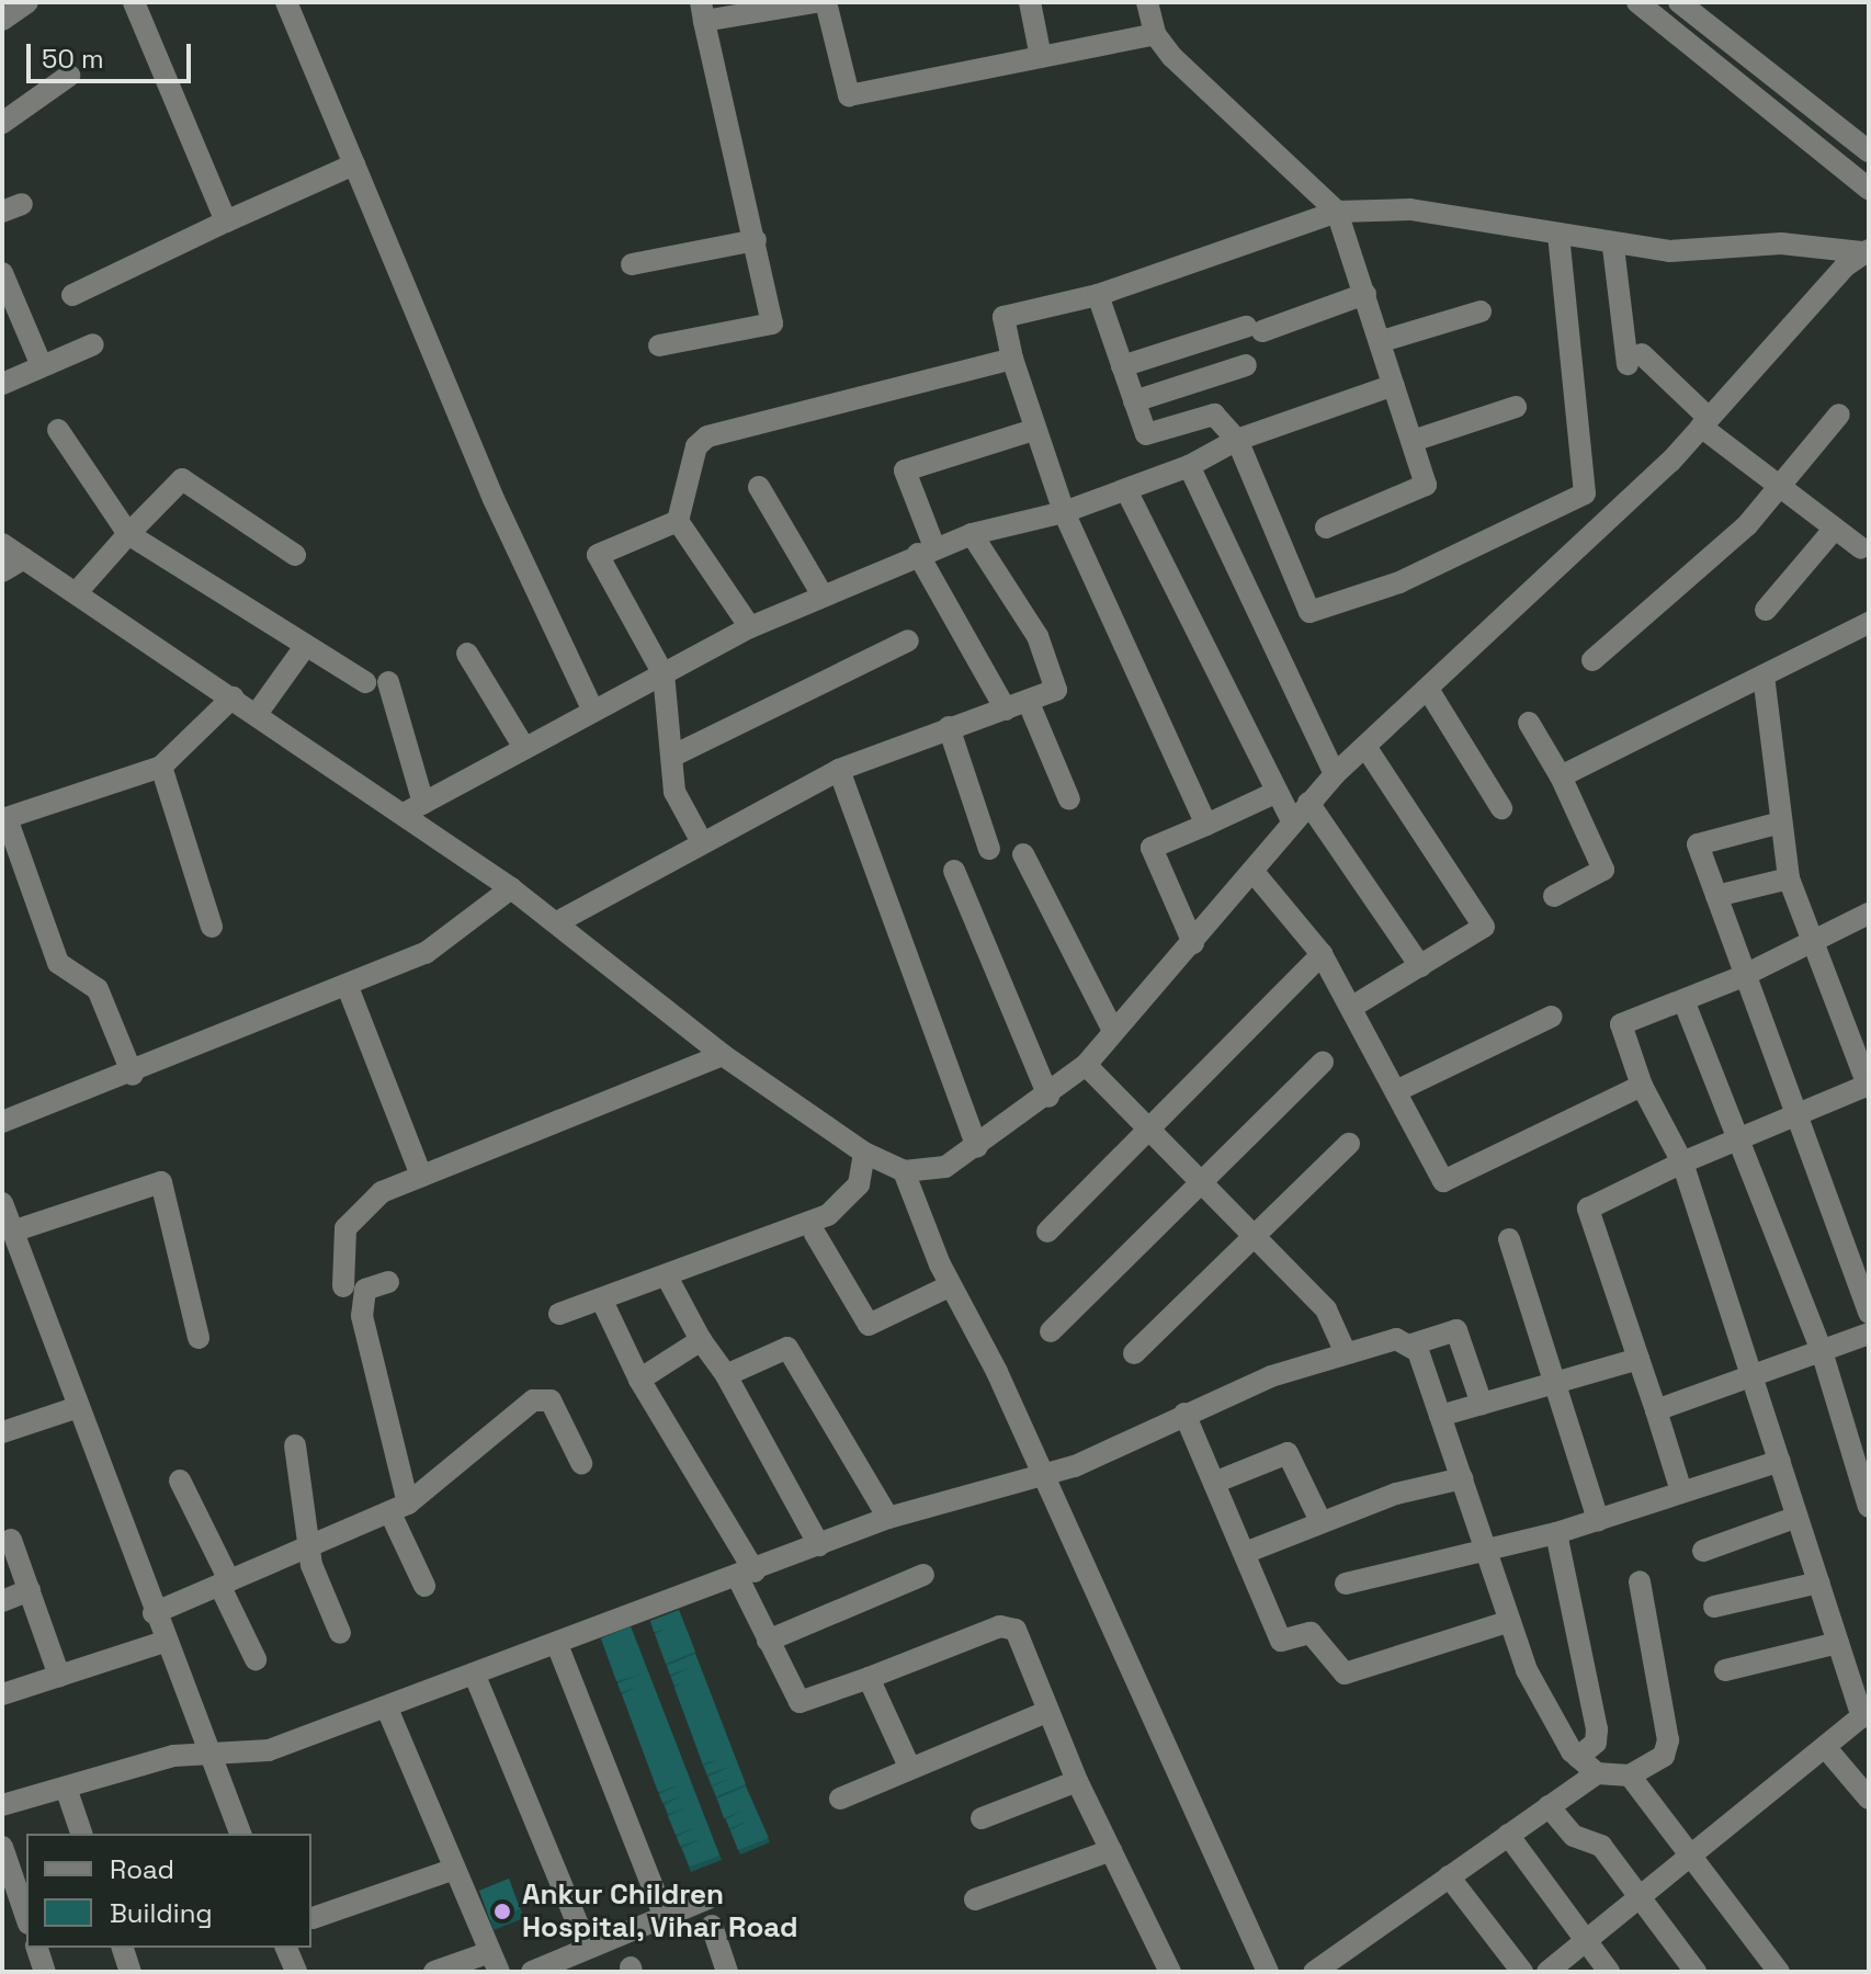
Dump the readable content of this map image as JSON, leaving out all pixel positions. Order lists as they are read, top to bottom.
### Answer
{
  "places": ["Ankur Children Hospital, Vihar Road"],
  "legend": ["Road", "Building"],
  "scale_bar": "50 m"
}
